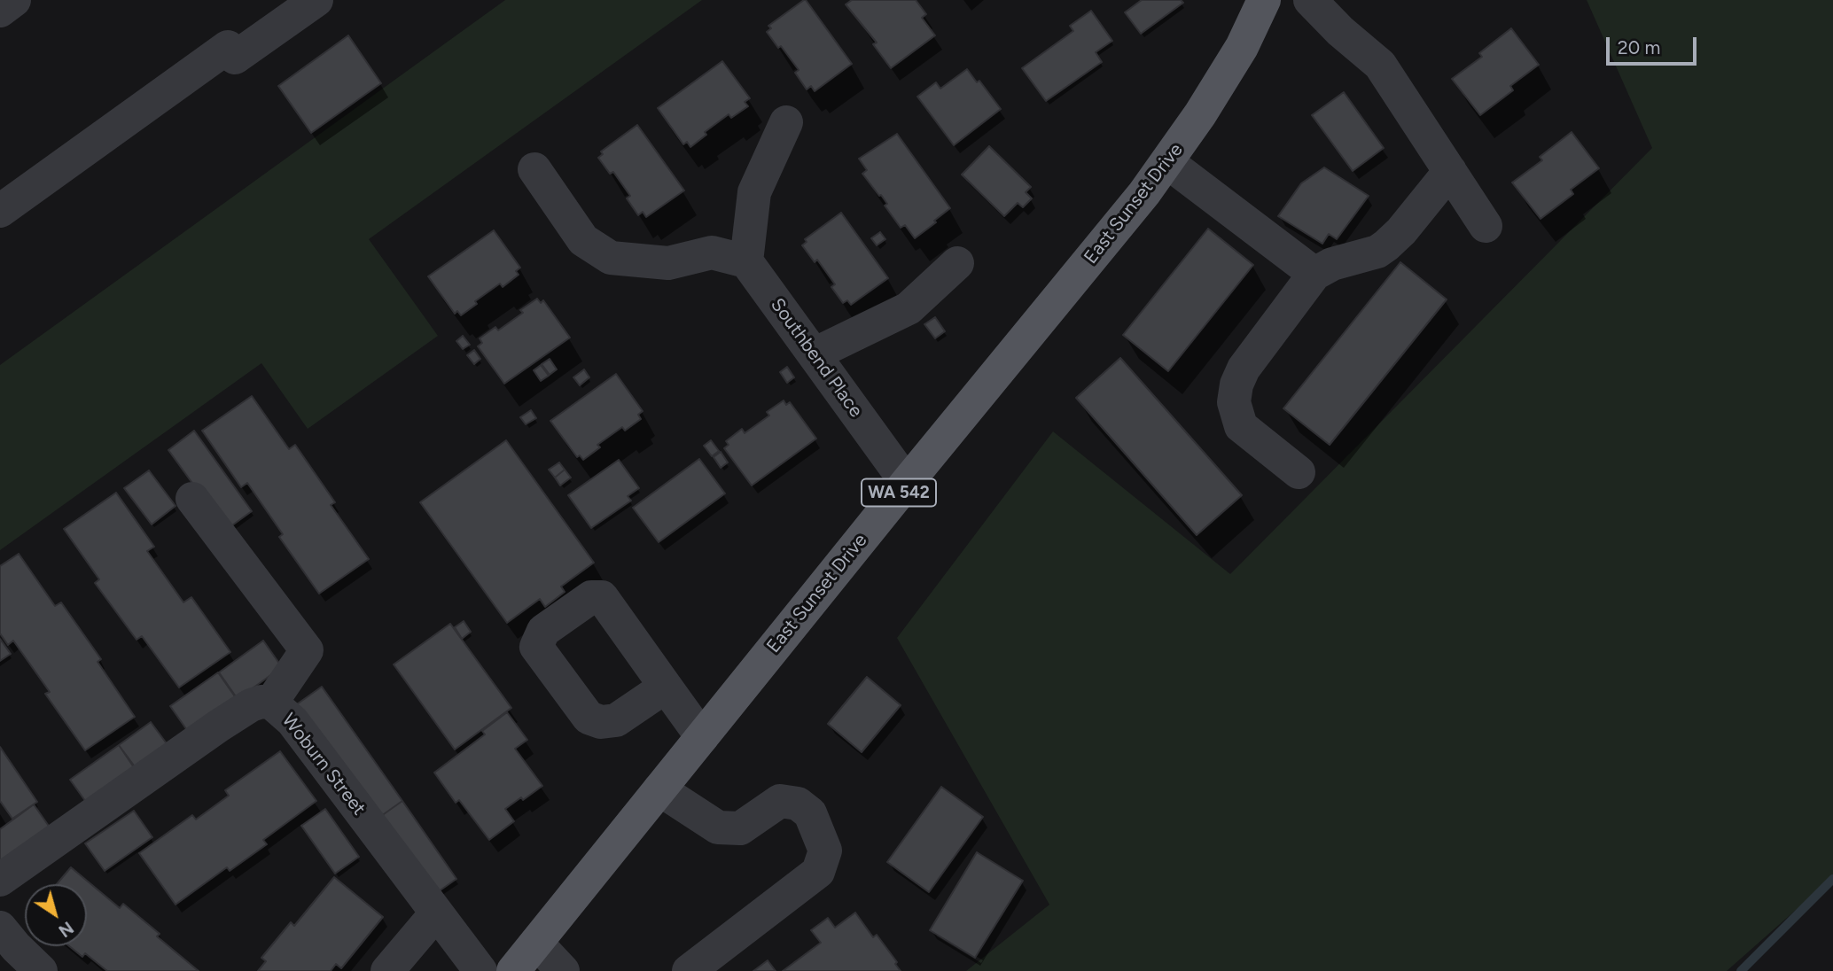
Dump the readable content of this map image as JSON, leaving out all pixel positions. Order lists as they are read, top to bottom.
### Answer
{
  "streets": {
    "main road": ["East Sunset Drive", "WA 542"],
    "street": ["Southbend Place", "Woburn Street"]
  },
  "crossings": [
    ["East Sunset Drive", "Southbend Place"]
  ],
  "scale_bar": "20 m",
  "north": "bottom right"
}
